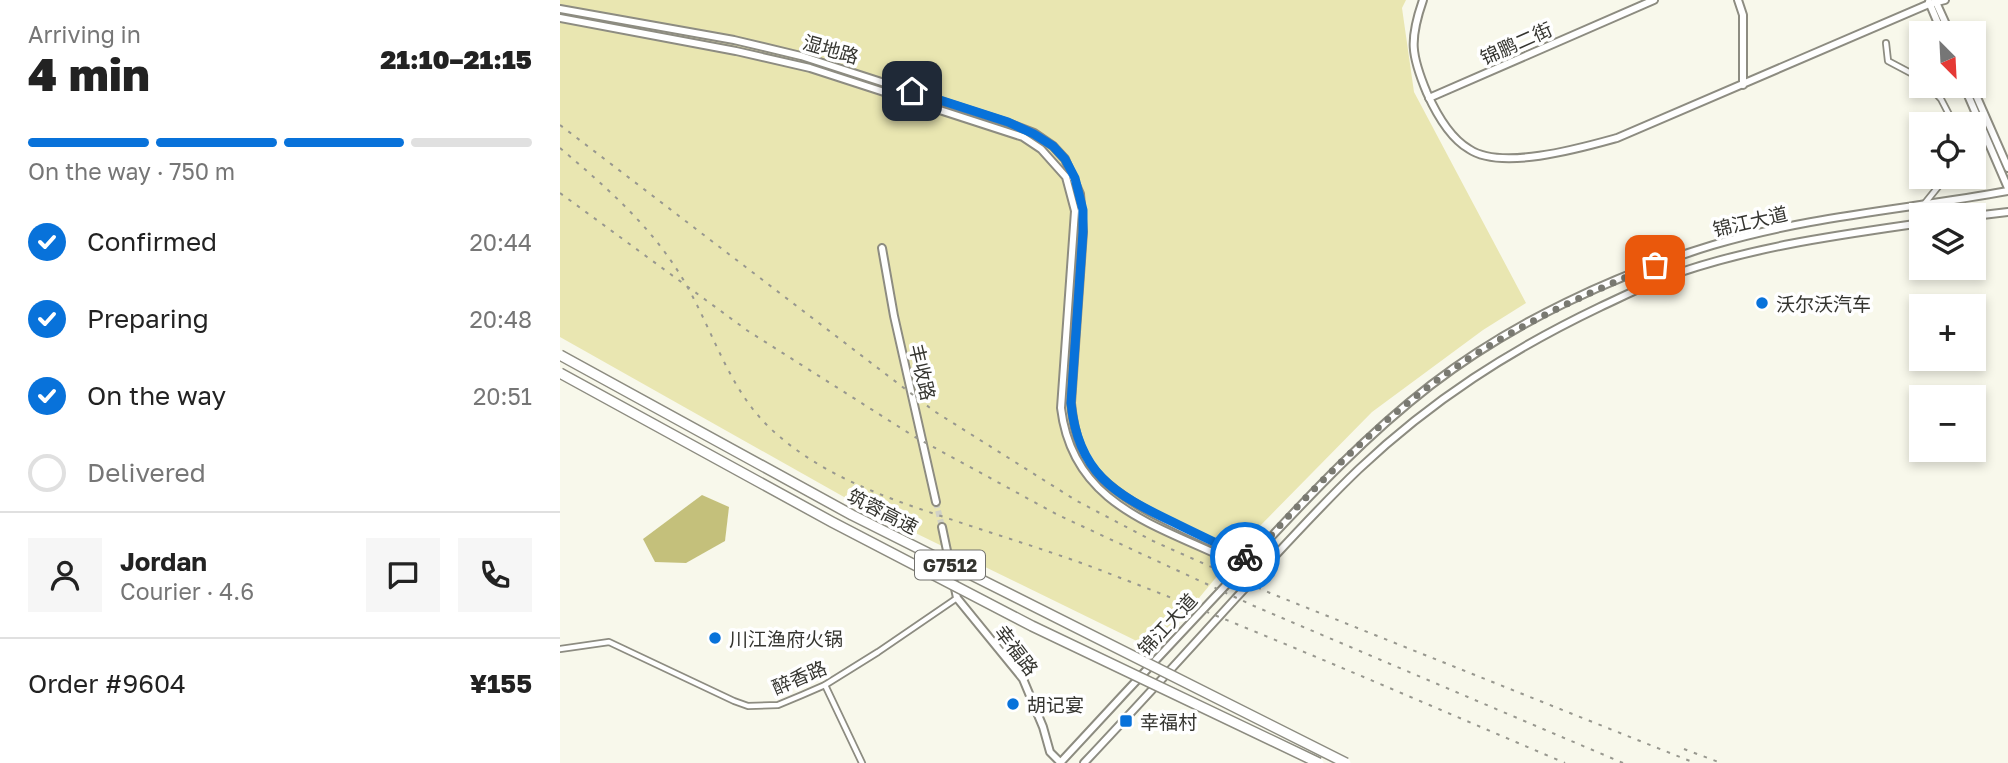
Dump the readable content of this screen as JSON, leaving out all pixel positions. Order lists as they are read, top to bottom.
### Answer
{
  "streets": {
    "highway": ["筑蓉高速", "G7512"],
    "street": [
      "锦鹏二街",
      "湿地路",
      "锦江大道",
      "丰收路",
      "幸福路",
      "醉香路"
    ]
  },
  "crossings": [
    ["湿地路", "锦江大道"],
    ["锦江大道", "幸福路"],
    ["幸福路", "醉香路"]
  ],
  "places": {
    "other": ["沃尔沃汽车", "川江渔府火锅", "胡记宴"],
    "transit": ["幸福村"]
  },
  "north": "bottom right",
  "page": {
    "heading": ["4 min", "Arriving in", "21:10–21:15"],
    "panel": [
      "Jordan",
      "Courier · 4.6",
      "Order #9604",
      "¥155"
    ],
    "map_buttons": ["+", "−"],
    "bar": "On the way · 750 m",
    "list": [
      ["Confirmed", "20:44"],
      ["Preparing", "20:48"],
      ["On the way", "20:51"],
      "Delivered"
    ]
  }
}
